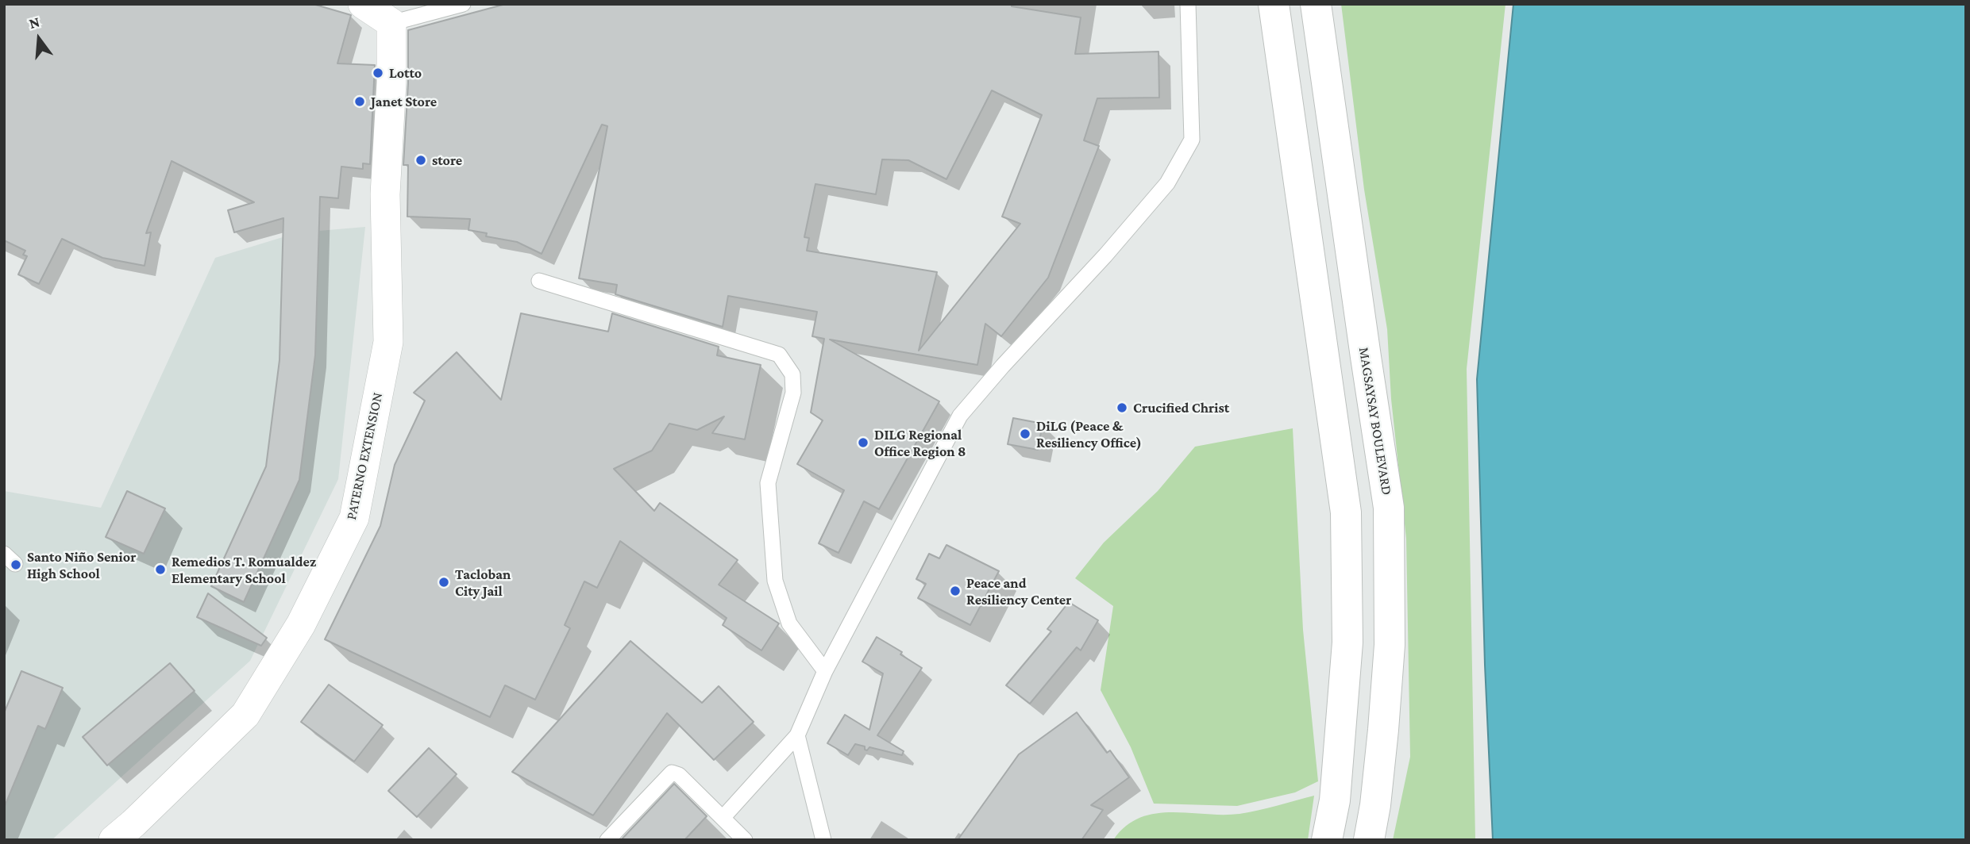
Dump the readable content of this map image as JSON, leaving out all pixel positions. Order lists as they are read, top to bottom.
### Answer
{
  "streets": {
    "main road": ["MAGSAYSAY BOULEVARD"],
    "street": ["PATERNO EXTENSION"]
  },
  "places": [
    "Lotto",
    "Janet Store",
    "store",
    "Crucified Christ",
    "DiLG (Peace & Resiliency Office)",
    "DILG Regional Office Region 8",
    "Santo Niño Senior High School",
    "Remedios T. Romualdez Elementary School",
    "Tacloban City Jail",
    "Peace and Resiliency Center"
  ],
  "north": "top"
}
